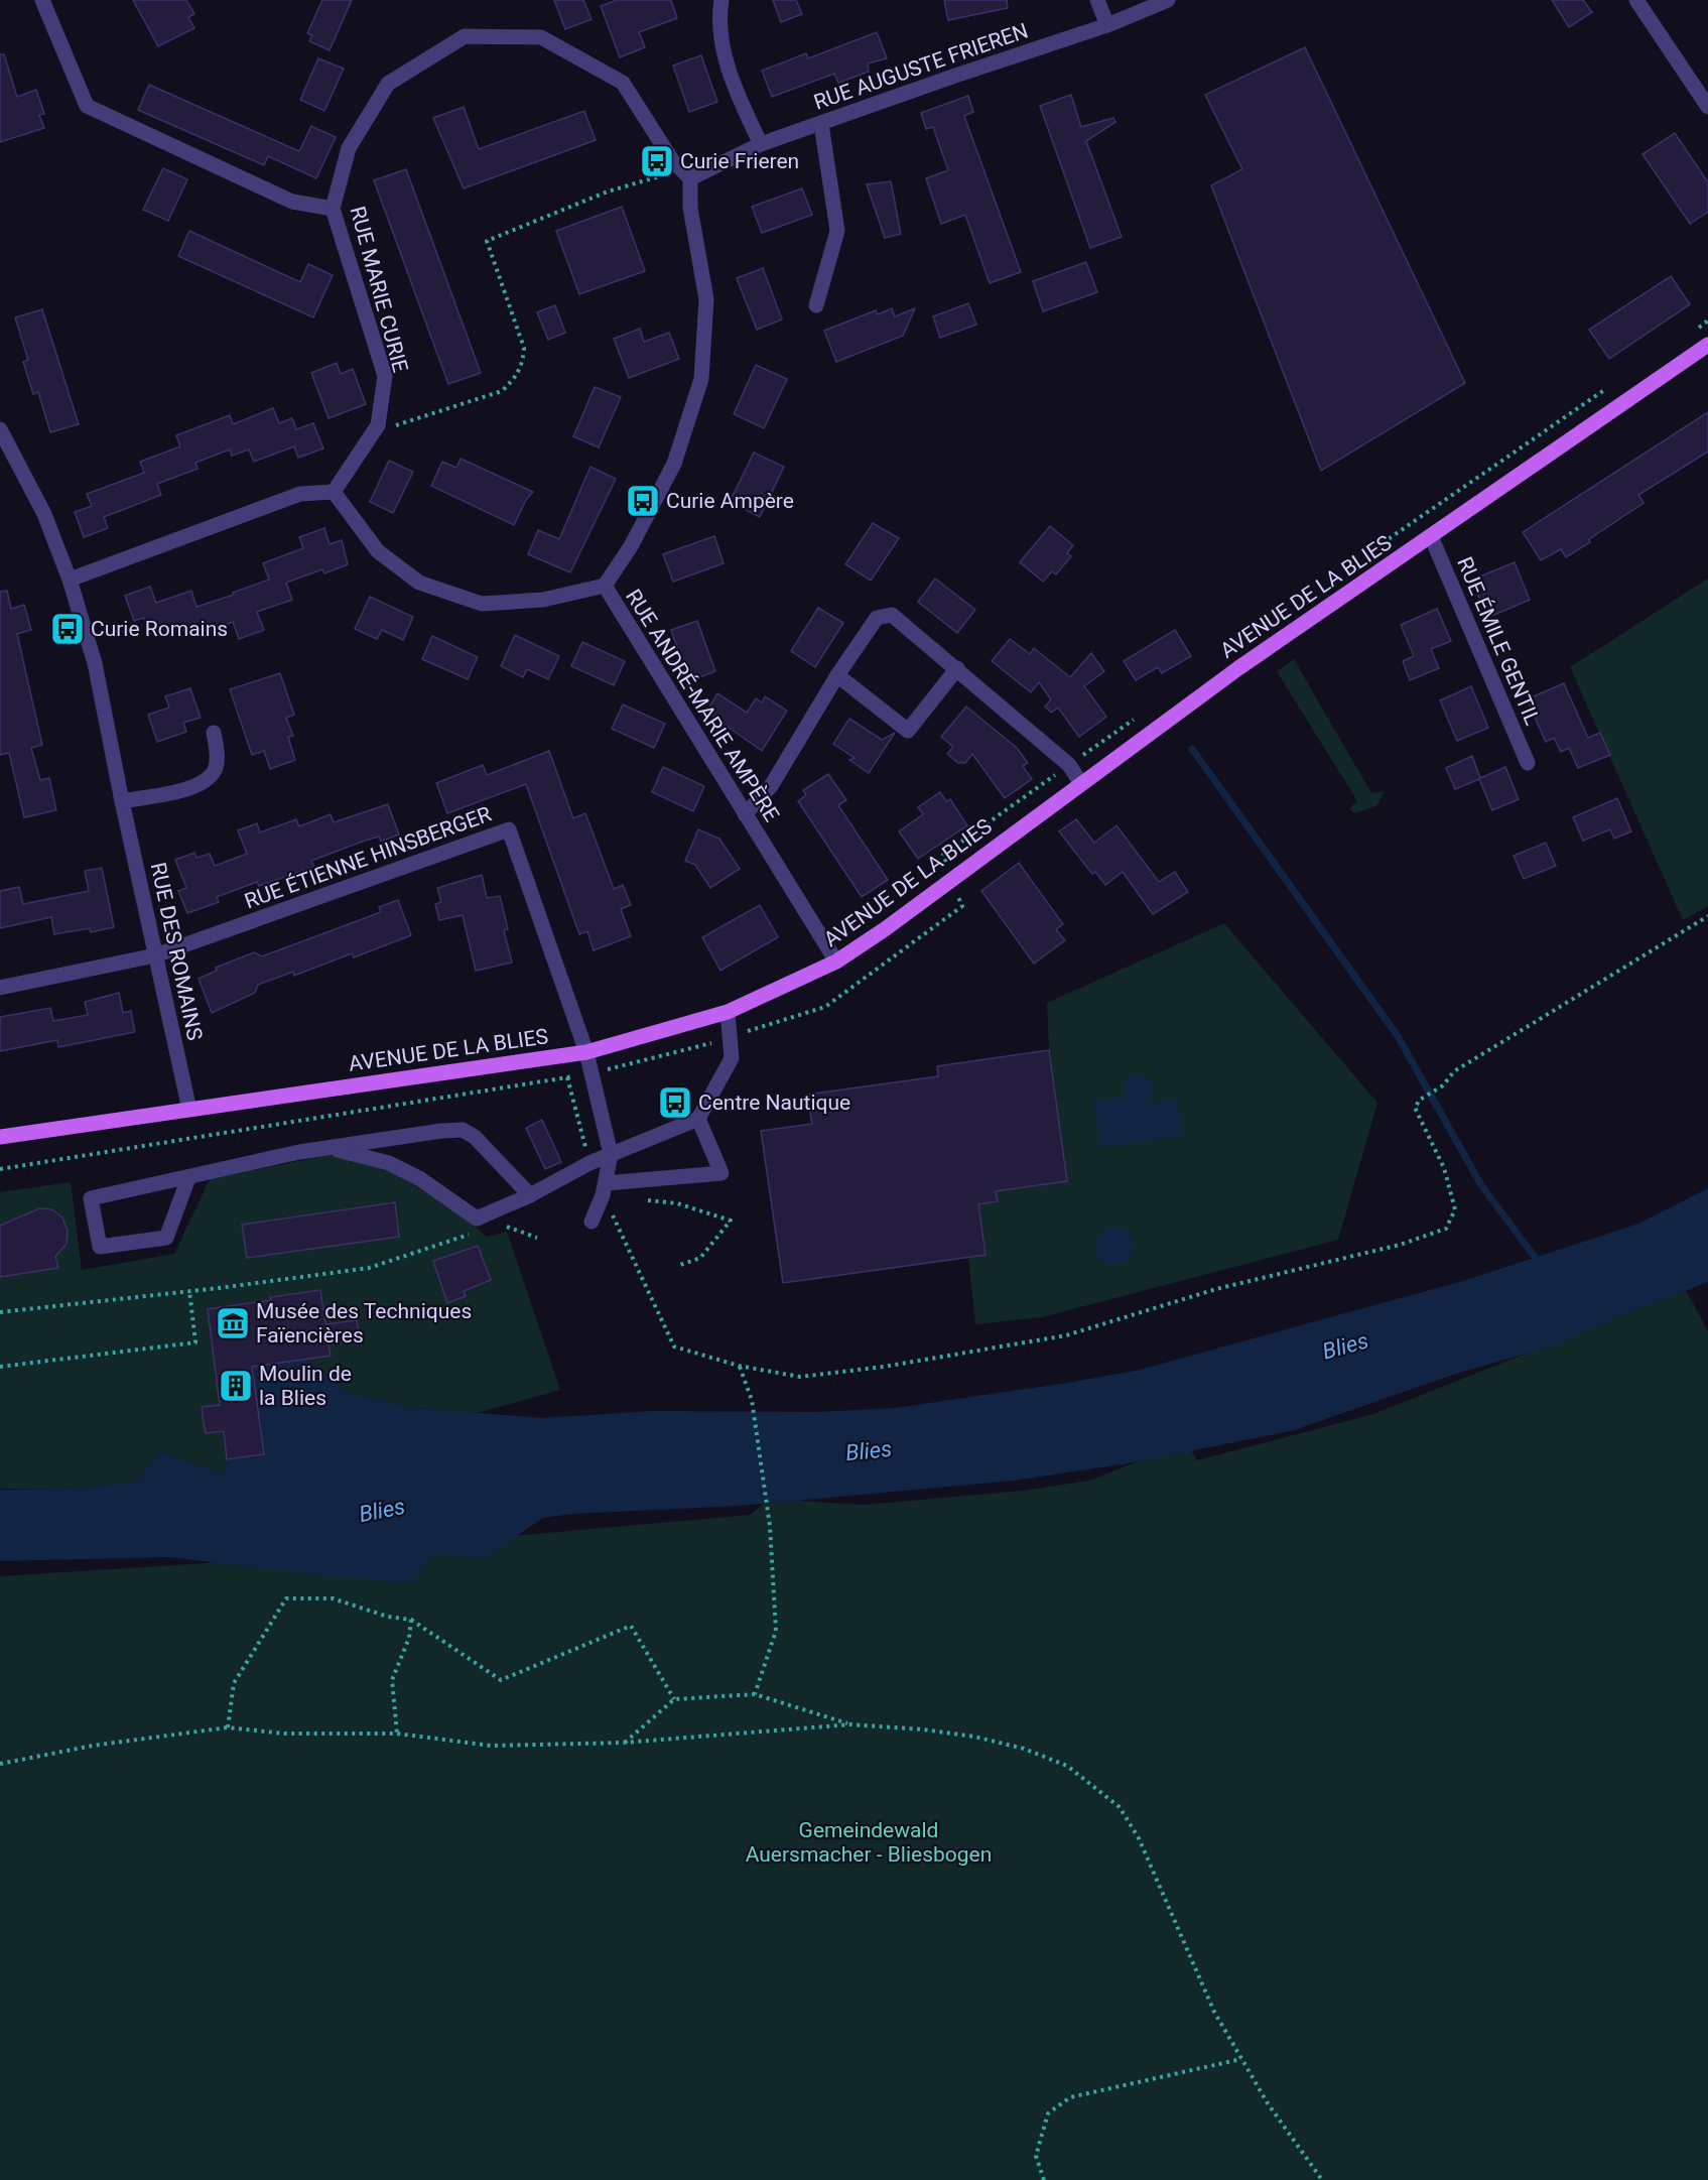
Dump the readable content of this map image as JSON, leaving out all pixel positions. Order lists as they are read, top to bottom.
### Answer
{
  "streets": {
    "main road": ["AVENUE DE LA BLIES"],
    "street": [
      "RUE AUGUSTE FRIEREN",
      "RUE MARIE CURIE",
      "RUE ÉMILE GENTIL",
      "RUE ANDRÉ-MARIE AMPÈRE",
      "RUE ÉTIENNE HINSBERGER",
      "RUE DES ROMAINS"
    ]
  },
  "crossings": [
    ["RUE AUGUSTE FRIEREN", "RUE MARIE CURIE"],
    ["RUE MARIE CURIE", "RUE ANDRÉ-MARIE AMPÈRE"],
    ["AVENUE DE LA BLIES", "RUE ÉMILE GENTIL"],
    ["AVENUE DE LA BLIES", "RUE ANDRÉ-MARIE AMPÈRE"],
    ["AVENUE DE LA BLIES", "RUE ÉTIENNE HINSBERGER"],
    ["AVENUE DE LA BLIES", "RUE DES ROMAINS"],
    ["RUE ÉTIENNE HINSBERGER", "RUE DES ROMAINS"]
  ],
  "water": ["Blies"],
  "parks": ["Gemeindewald Auersmacher - Bliesbogen"],
  "places": {
    "bus stop": [
      "Curie Frieren",
      "Curie Ampère",
      "Curie Romains",
      "Centre Nautique"
    ],
    "museum": ["Musée des Techniques Faïencières"],
    "building": ["Moulin de la Blies"]
  }
}
